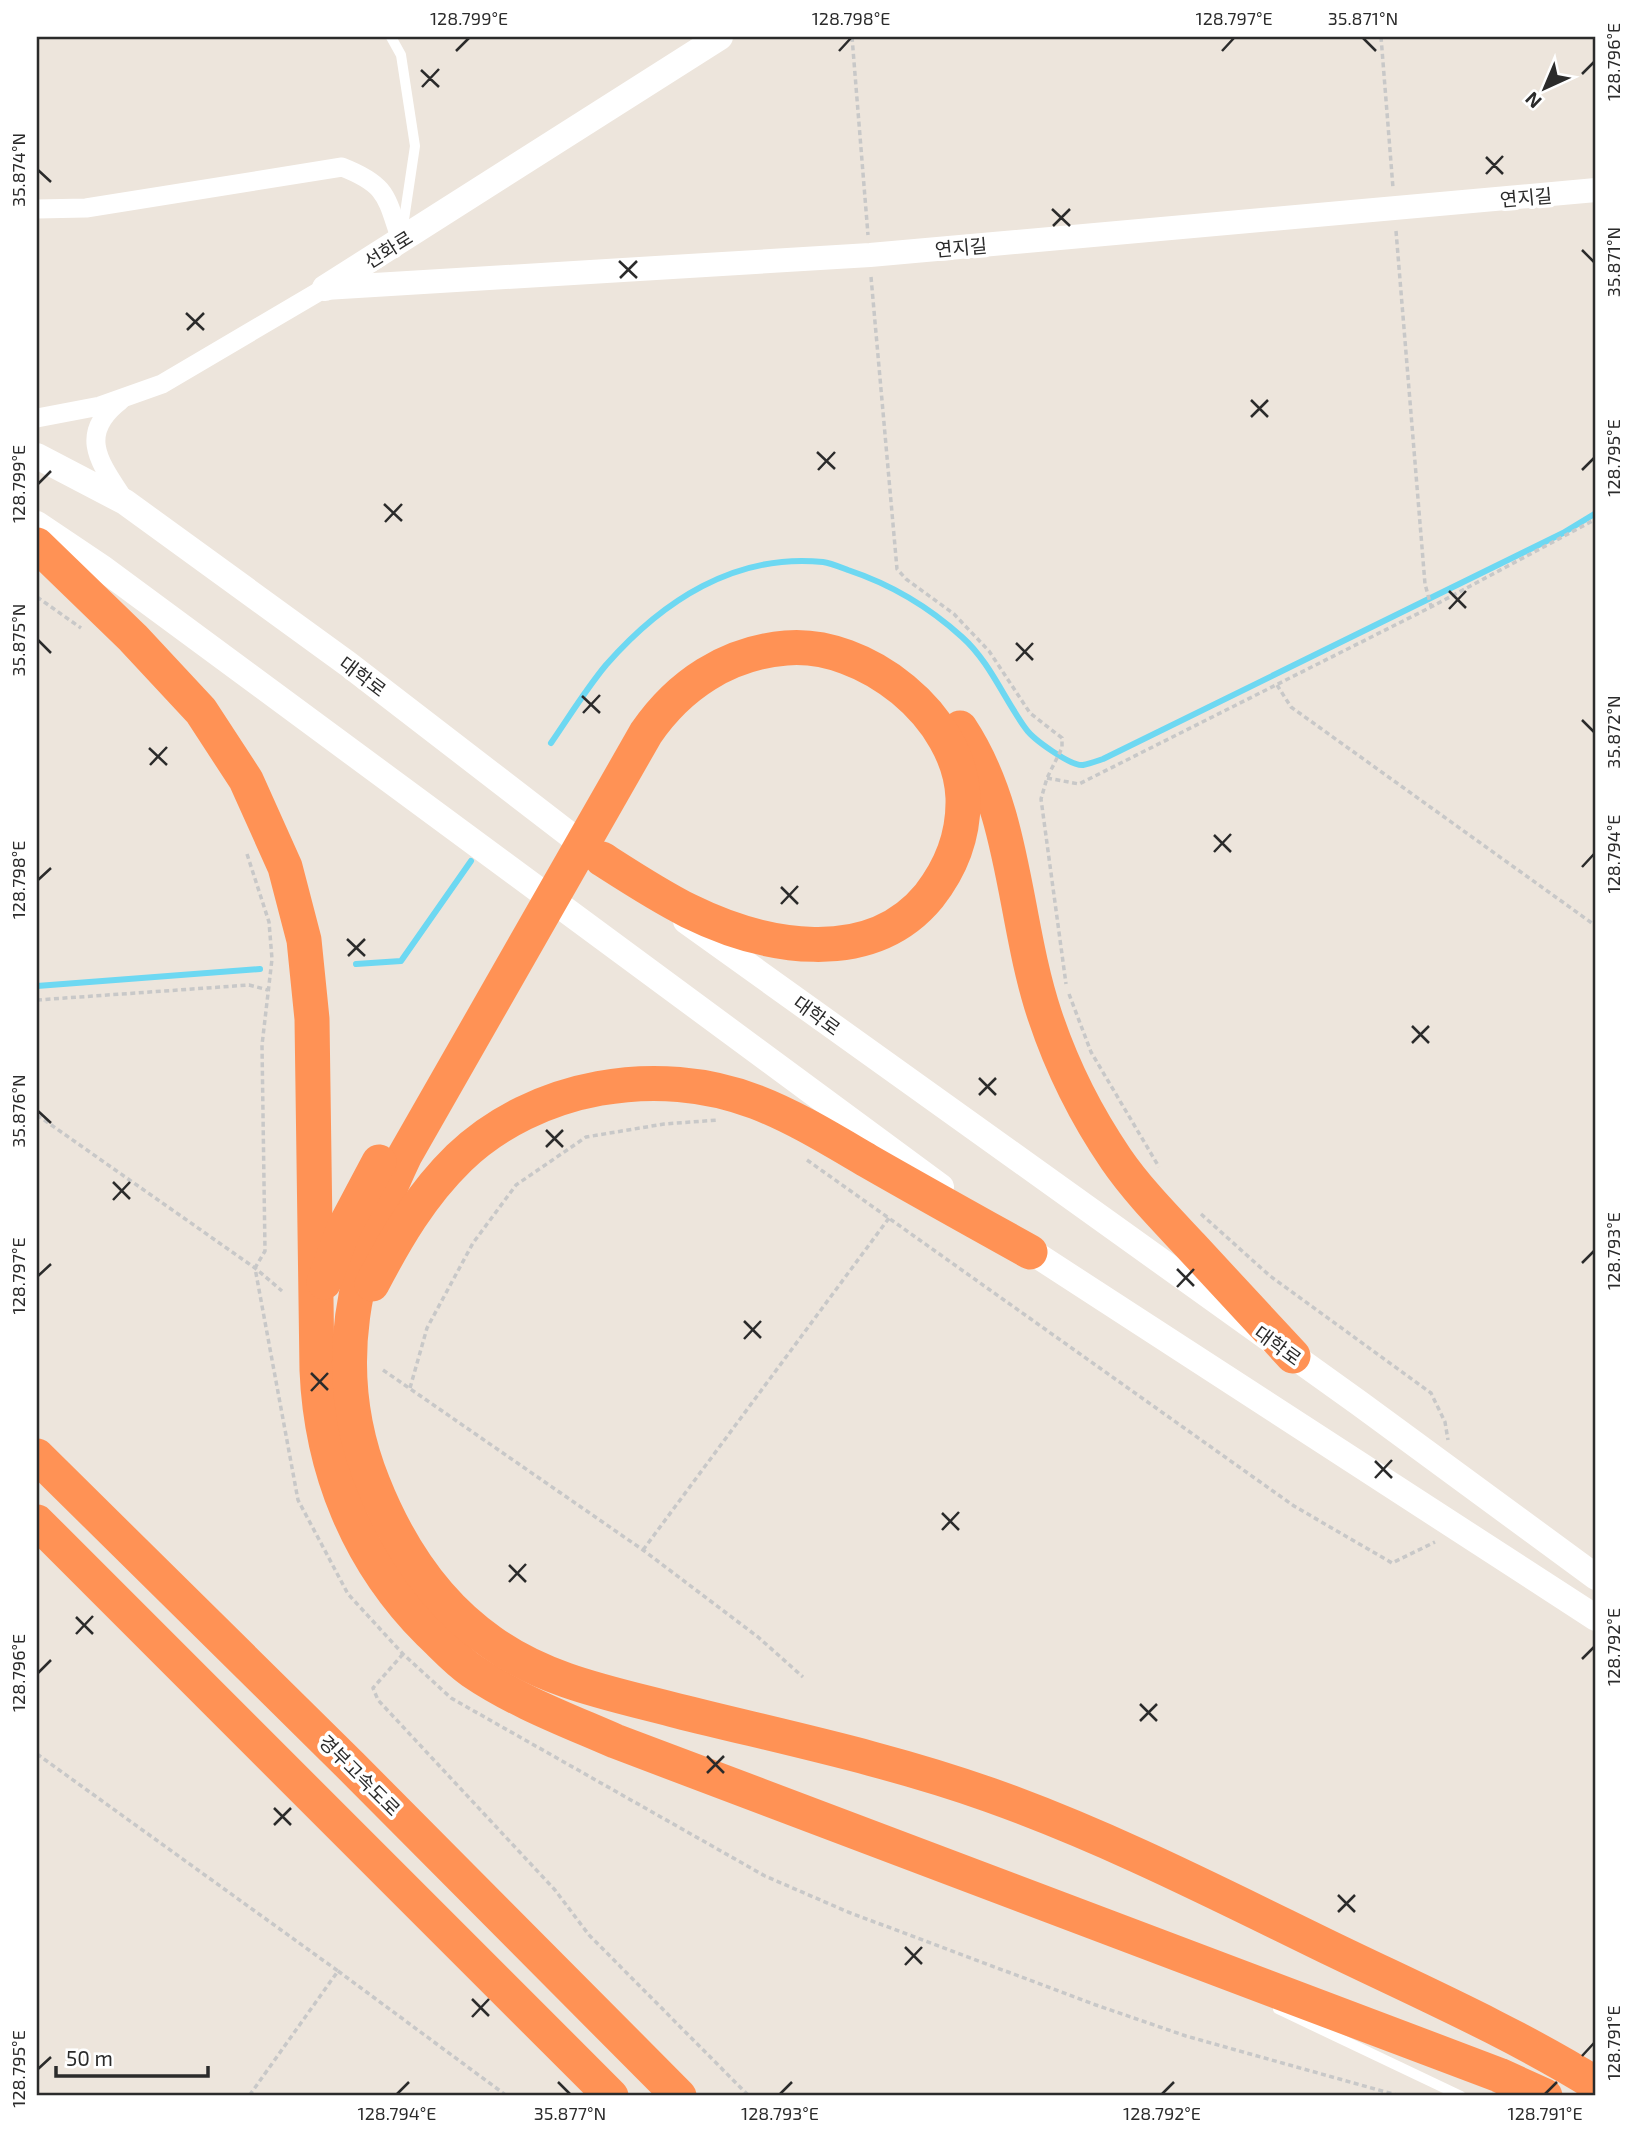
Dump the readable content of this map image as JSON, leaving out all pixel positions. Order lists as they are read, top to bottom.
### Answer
{
  "streets": {
    "highway": ["경부고속도로"],
    "main road": ["선화로", "대학로"],
    "street": ["연지길"]
  },
  "crossings": [
    ["연지길", "선화로"]
  ],
  "scale_bar": "50 m",
  "north": "bottom left",
  "coordinates": [
    "128.799°E",
    "128.798°E",
    "128.797°E",
    "35.871°N",
    "128.796°E",
    "35.874°N",
    "128.795°E",
    "35.875°N",
    "35.872°N",
    "128.794°E",
    "35.876°N",
    "128.793°E",
    "128.792°E",
    "128.791°E",
    "35.877°N"
  ]
}
